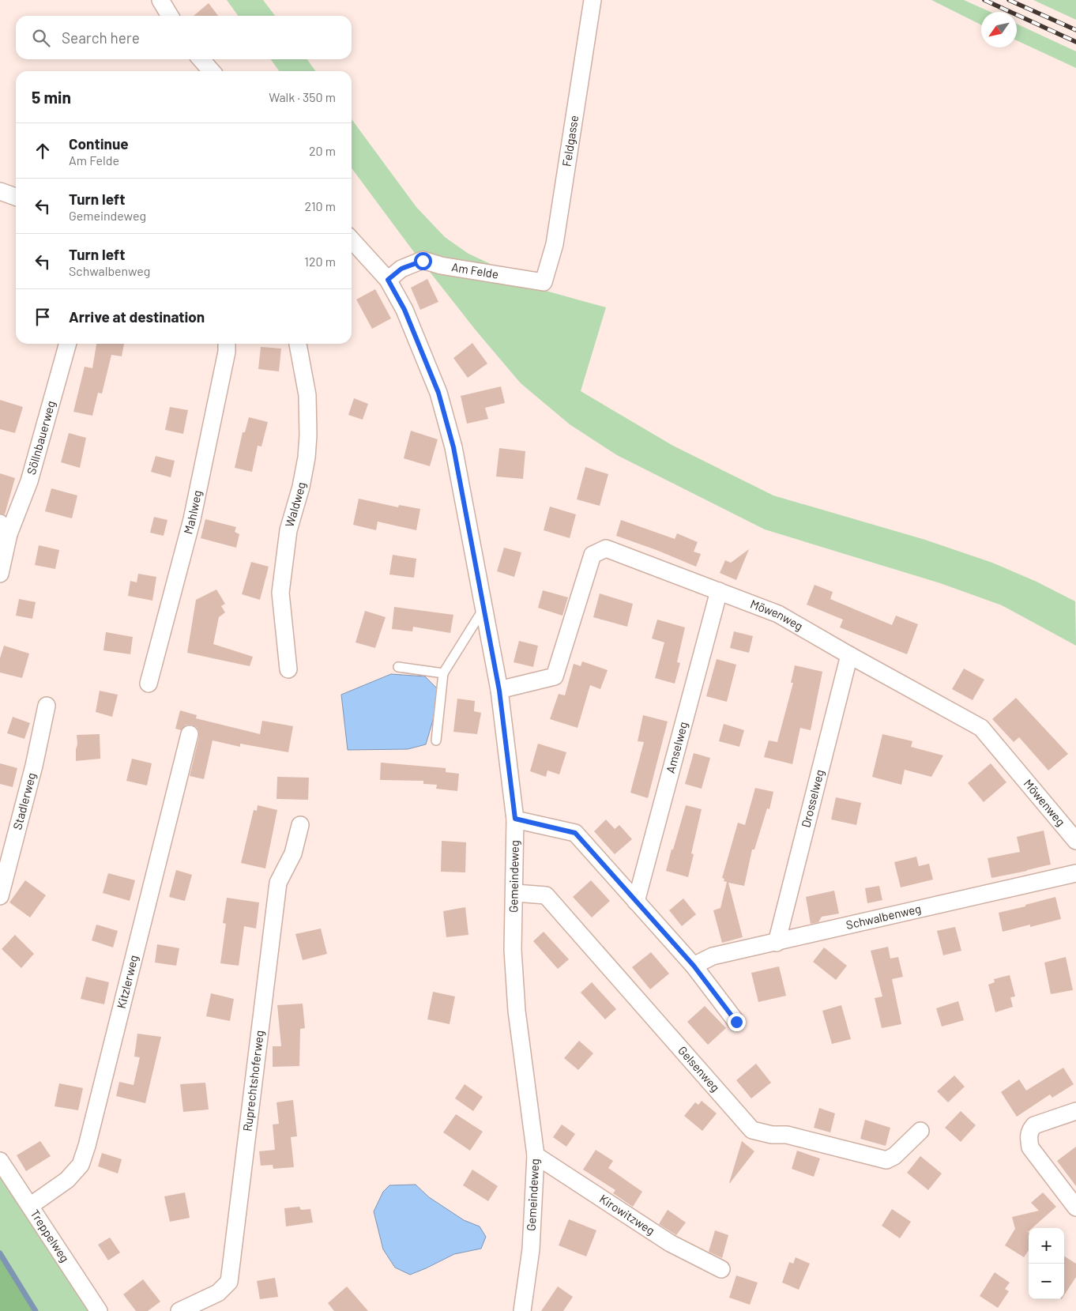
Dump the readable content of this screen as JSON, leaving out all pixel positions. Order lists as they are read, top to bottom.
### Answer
{
  "streets": {
    "street": [
      "Feldgasse",
      "Am Felde",
      "Söllnbauerweg",
      "Waldweg",
      "Mahlweg",
      "Möwenweg",
      "Amselweg",
      "Drosselweg",
      "Stadlerweg",
      "Gemeindeweg",
      "Schwalbenweg",
      "Kitzlerweg",
      "Gelsenweg",
      "Ruprechtshoferweg",
      "Kirowitzweg",
      "Treppelweg"
    ]
  },
  "crossings": [
    ["Feldgasse", "Am Felde"],
    ["Am Felde", "Gemeindeweg"],
    ["Möwenweg", "Amselweg"],
    ["Möwenweg", "Drosselweg"],
    ["Möwenweg", "Gemeindeweg"],
    ["Drosselweg", "Schwalbenweg"],
    ["Gemeindeweg", "Gelsenweg"],
    ["Gemeindeweg", "Kirowitzweg"],
    ["Kitzlerweg", "Treppelweg"]
  ],
  "north": "bottom left",
  "page": {
    "search": "Search here",
    "heading": ["5 min", "Walk · 350 m"],
    "list": [
      ["Continue", "Am Felde", "20 m"],
      ["Turn left", "Gemeindeweg", "210 m"],
      ["Turn left", "Schwalbenweg", "120 m"],
      "Arrive at destination"
    ],
    "map_buttons": ["+", "−"]
  }
}
